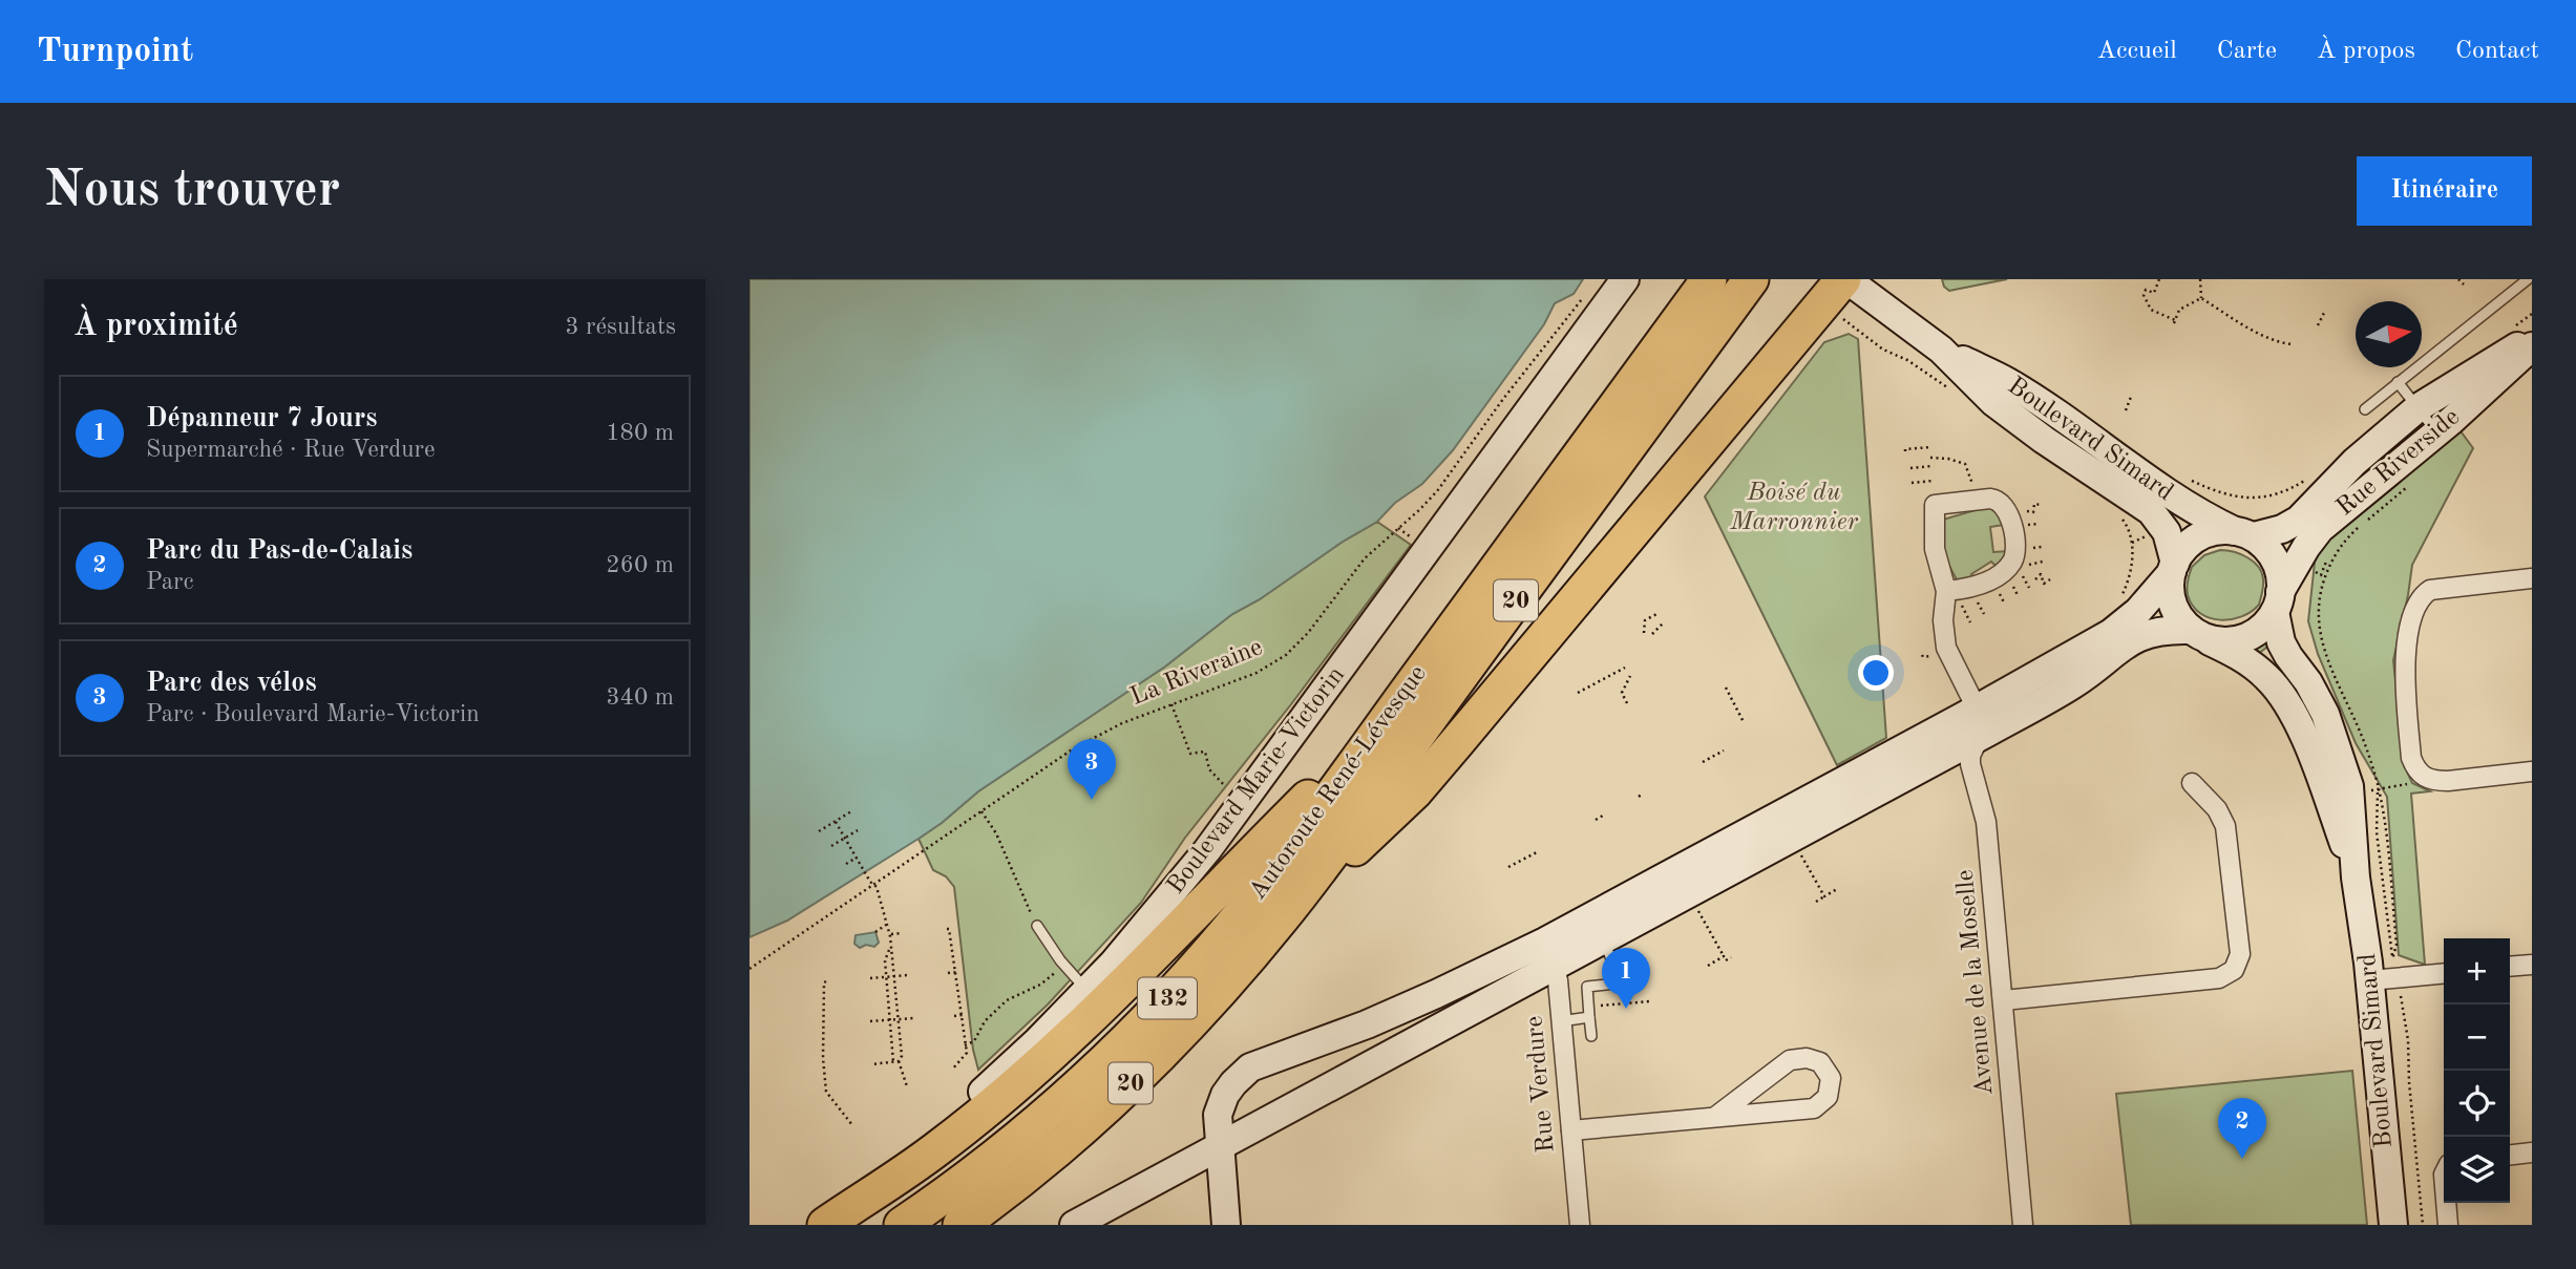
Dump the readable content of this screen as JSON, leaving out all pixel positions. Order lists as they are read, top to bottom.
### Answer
{
  "streets": {
    "highway": ["20", "Autoroute René-Lévesque", "132"],
    "main road": ["Boulevard Simard", "Rue Riverside", "Boulevard Marie-Victorin"],
    "street": ["Avenue de la Moselle", "Rue Verdure"],
    "path": ["La Riveraine"]
  },
  "crossings": [
    ["Boulevard Simard", "Rue Riverside"]
  ],
  "parks": ["Boisé du Marronnier"],
  "north": "right",
  "page": {
    "header": "Turnpoint",
    "nav": [
      "Accueil",
      "Carte",
      "À propos",
      "Contact"
    ],
    "buttons": "Itinéraire",
    "title": "Nous trouver",
    "heading": ["À proximité", "3 résultats"],
    "list": [
      {
        "mark": "1",
        "name": "Dépanneur 7 Jours",
        "note": "Supermarché · Rue Verdure",
        "value": "180 m"
      },
      {
        "mark": "2",
        "name": "Parc du Pas-de-Calais",
        "note": "Parc",
        "value": "260 m"
      },
      {
        "mark": "3",
        "name": "Parc des vélos",
        "note": "Parc · Boulevard Marie-Victorin",
        "value": "340 m"
      }
    ],
    "pins": ["3", "1", "2"],
    "map_buttons": ["+", "−"]
  }
}
